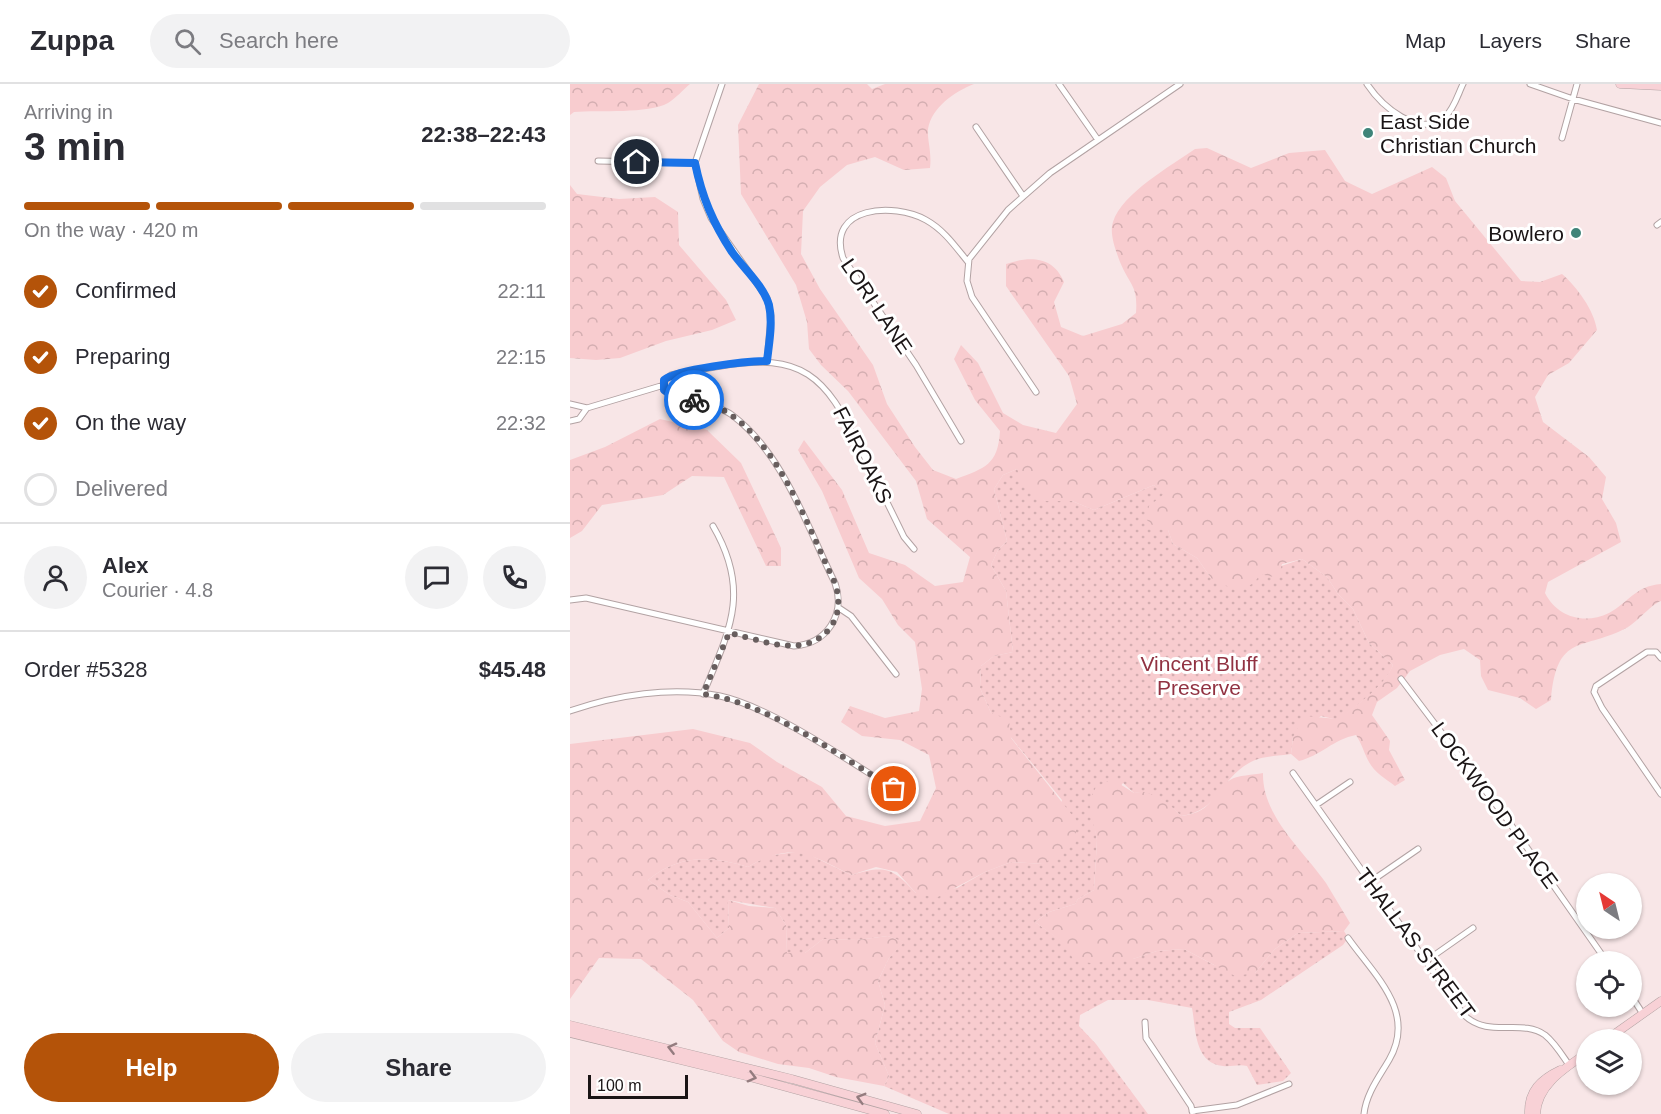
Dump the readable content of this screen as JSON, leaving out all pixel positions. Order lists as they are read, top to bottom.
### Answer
{
  "streets": {
    "street": [
      "LORI LANE",
      "FAIROAKS",
      "LOCKWOOD PLACE",
      "THALLAS STREET"
    ]
  },
  "parks": ["Vincent Bluff Preserve"],
  "places": ["East Side Christian Church", "Bowlero"],
  "scale_bar": "100 m",
  "north": "top left",
  "page": {
    "header": "Zuppa",
    "search": "Search here",
    "nav": ["Map", "Layers", "Share"],
    "heading": ["3 min", "Arriving in", "22:38–22:43"],
    "panel": [
      "Alex",
      "Courier · 4.8",
      "Order #5328",
      "$45.48"
    ],
    "bar": "On the way · 420 m",
    "list": [
      ["Confirmed", "22:11"],
      ["Preparing", "22:15"],
      ["On the way", "22:32"],
      "Delivered"
    ],
    "buttons": ["Help", "Share"],
    "scale": "100 m"
  }
}
